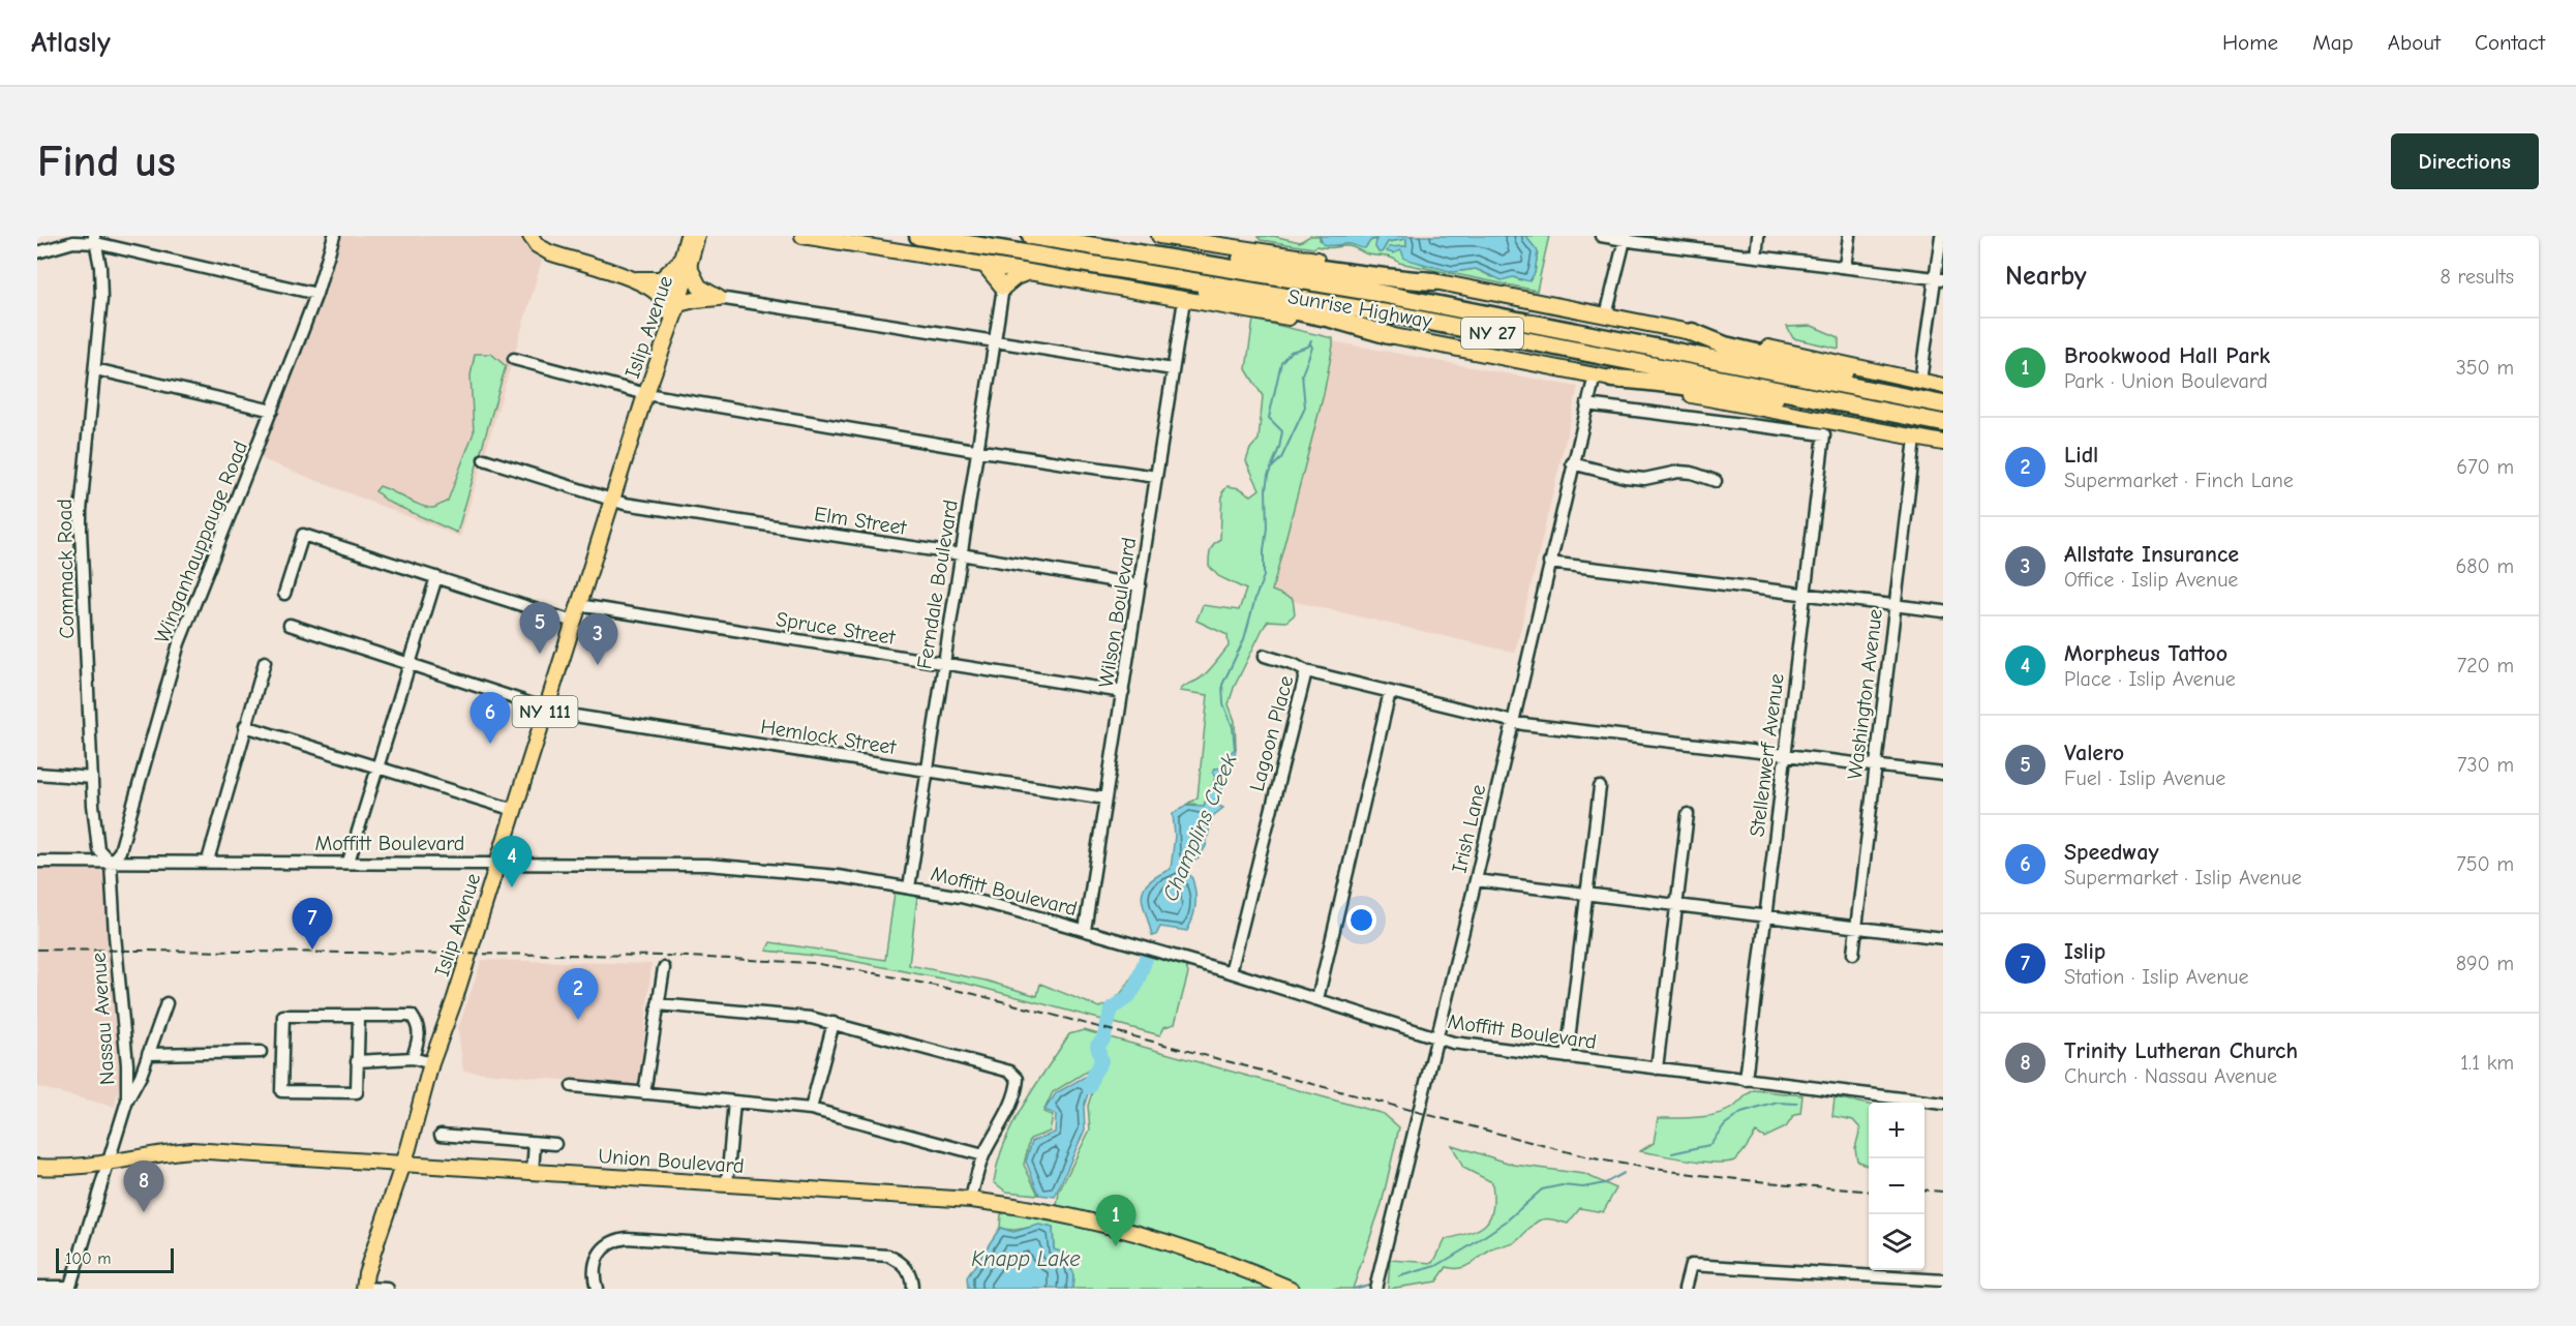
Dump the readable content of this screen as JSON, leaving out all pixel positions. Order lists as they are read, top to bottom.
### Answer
{
  "streets": {
    "highway": ["Sunrise Highway", "NY 27"],
    "main road": ["Islip Avenue", "NY 111", "Union Boulevard"],
    "street": [
      "Elm Street",
      "Winganhauppauge Road",
      "Commack Road",
      "Ferndale Boulevard",
      "Wilson Boulevard",
      "Spruce Street",
      "Washington Avenue",
      "Lagoon Place",
      "Hemlock Street",
      "Stellenwerf Avenue",
      "Irish Lane",
      "Moffitt Boulevard",
      "Nassau Avenue"
    ]
  },
  "crossings": [
    ["Sunrise Highway", "Wilson Boulevard"],
    ["Sunrise Highway", "Washington Avenue"],
    ["Sunrise Highway", "Irish Lane"],
    ["Islip Avenue", "Elm Street"],
    ["Islip Avenue", "Spruce Street"],
    ["Islip Avenue", "Hemlock Street"],
    ["Islip Avenue", "Moffitt Boulevard"],
    ["Islip Avenue", "Union Boulevard"],
    ["Elm Street", "Ferndale Boulevard"],
    ["Elm Street", "Wilson Boulevard"],
    ["Winganhauppauge Road", "Commack Road"],
    ["Winganhauppauge Road", "Moffitt Boulevard"],
    ["Commack Road", "Moffitt Boulevard"],
    ["Commack Road", "Nassau Avenue"],
    ["Ferndale Boulevard", "Spruce Street"],
    ["Ferndale Boulevard", "Hemlock Street"],
    ["Ferndale Boulevard", "Moffitt Boulevard"],
    ["Wilson Boulevard", "Spruce Street"],
    ["Wilson Boulevard", "Hemlock Street"],
    ["Wilson Boulevard", "Moffitt Boulevard"],
    ["Washington Avenue", "Lagoon Place"],
    ["Lagoon Place", "Stellenwerf Avenue"],
    ["Lagoon Place", "Irish Lane"],
    ["Lagoon Place", "Moffitt Boulevard"],
    ["Stellenwerf Avenue", "Irish Lane"],
    ["Stellenwerf Avenue", "Moffitt Boulevard"],
    ["Irish Lane", "Moffitt Boulevard"],
    ["Nassau Avenue", "Union Boulevard"]
  ],
  "water": ["Champlins Creek", "Knapp Lake"],
  "scale_bar": "100 m",
  "page": {
    "header": "Atlasly",
    "nav": [
      "Home",
      "Map",
      "About",
      "Contact"
    ],
    "buttons": "Directions",
    "title": "Find us",
    "heading": ["Nearby", "8 results"],
    "list": [
      {
        "mark": "1",
        "name": "Brookwood Hall Park",
        "note": "Park · Union Boulevard",
        "value": "350 m"
      },
      {
        "mark": "2",
        "name": "Lidl",
        "note": "Supermarket · Finch Lane",
        "value": "670 m"
      },
      {
        "mark": "3",
        "name": "Allstate Insurance",
        "note": "Office · Islip Avenue",
        "value": "680 m"
      },
      {
        "mark": "4",
        "name": "Morpheus Tattoo",
        "note": "Place · Islip Avenue",
        "value": "720 m"
      },
      {
        "mark": "5",
        "name": "Valero",
        "note": "Fuel · Islip Avenue",
        "value": "730 m"
      },
      {
        "mark": "6",
        "name": "Speedway",
        "note": "Supermarket · Islip Avenue",
        "value": "750 m"
      },
      {
        "mark": "7",
        "name": "Islip",
        "note": "Station · Islip Avenue",
        "value": "890 m"
      },
      {
        "mark": "8",
        "name": "Trinity Lutheran Church",
        "note": "Church · Nassau Avenue",
        "value": "1.1 km"
      }
    ],
    "pins": [
      "5",
      "3",
      "6",
      "4",
      "7",
      "2",
      "8",
      "1"
    ],
    "map_buttons": ["+", "−"],
    "scale": "100 m"
  }
}
